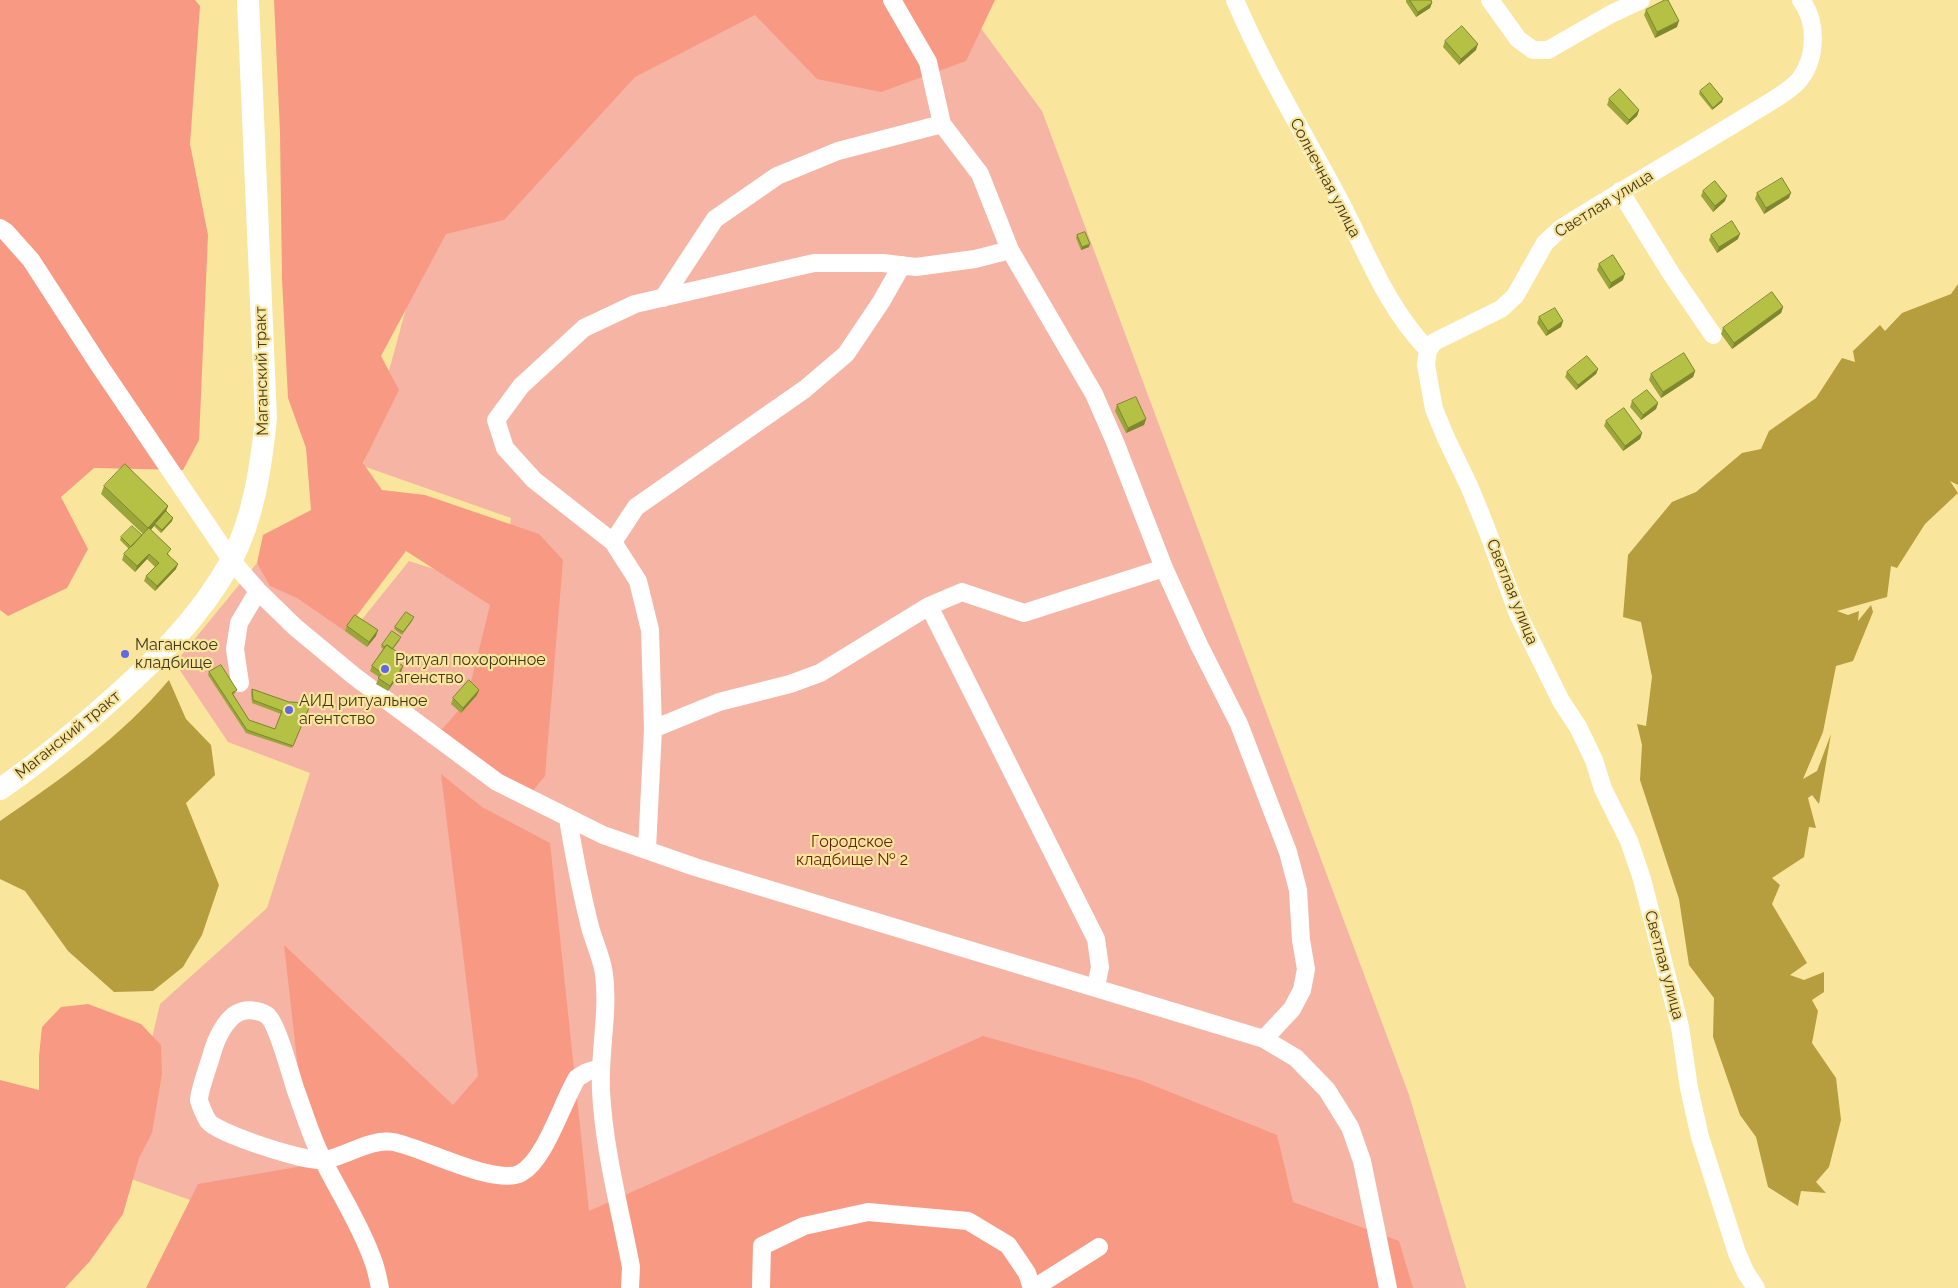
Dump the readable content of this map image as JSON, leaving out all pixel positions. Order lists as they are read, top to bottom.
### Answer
{
  "streets": {
    "main road": ["Маганский тракт"],
    "street": ["Солнечная улица", "Светлая улица"]
  },
  "crossings": [
    ["Солнечная улица", "Светлая улица"]
  ],
  "parks": ["Городское кладбище № 2"],
  "places": ["Маганское кладбище", "Ритуал похоронное агенство", "АИД ритуальное агентство"]
}
